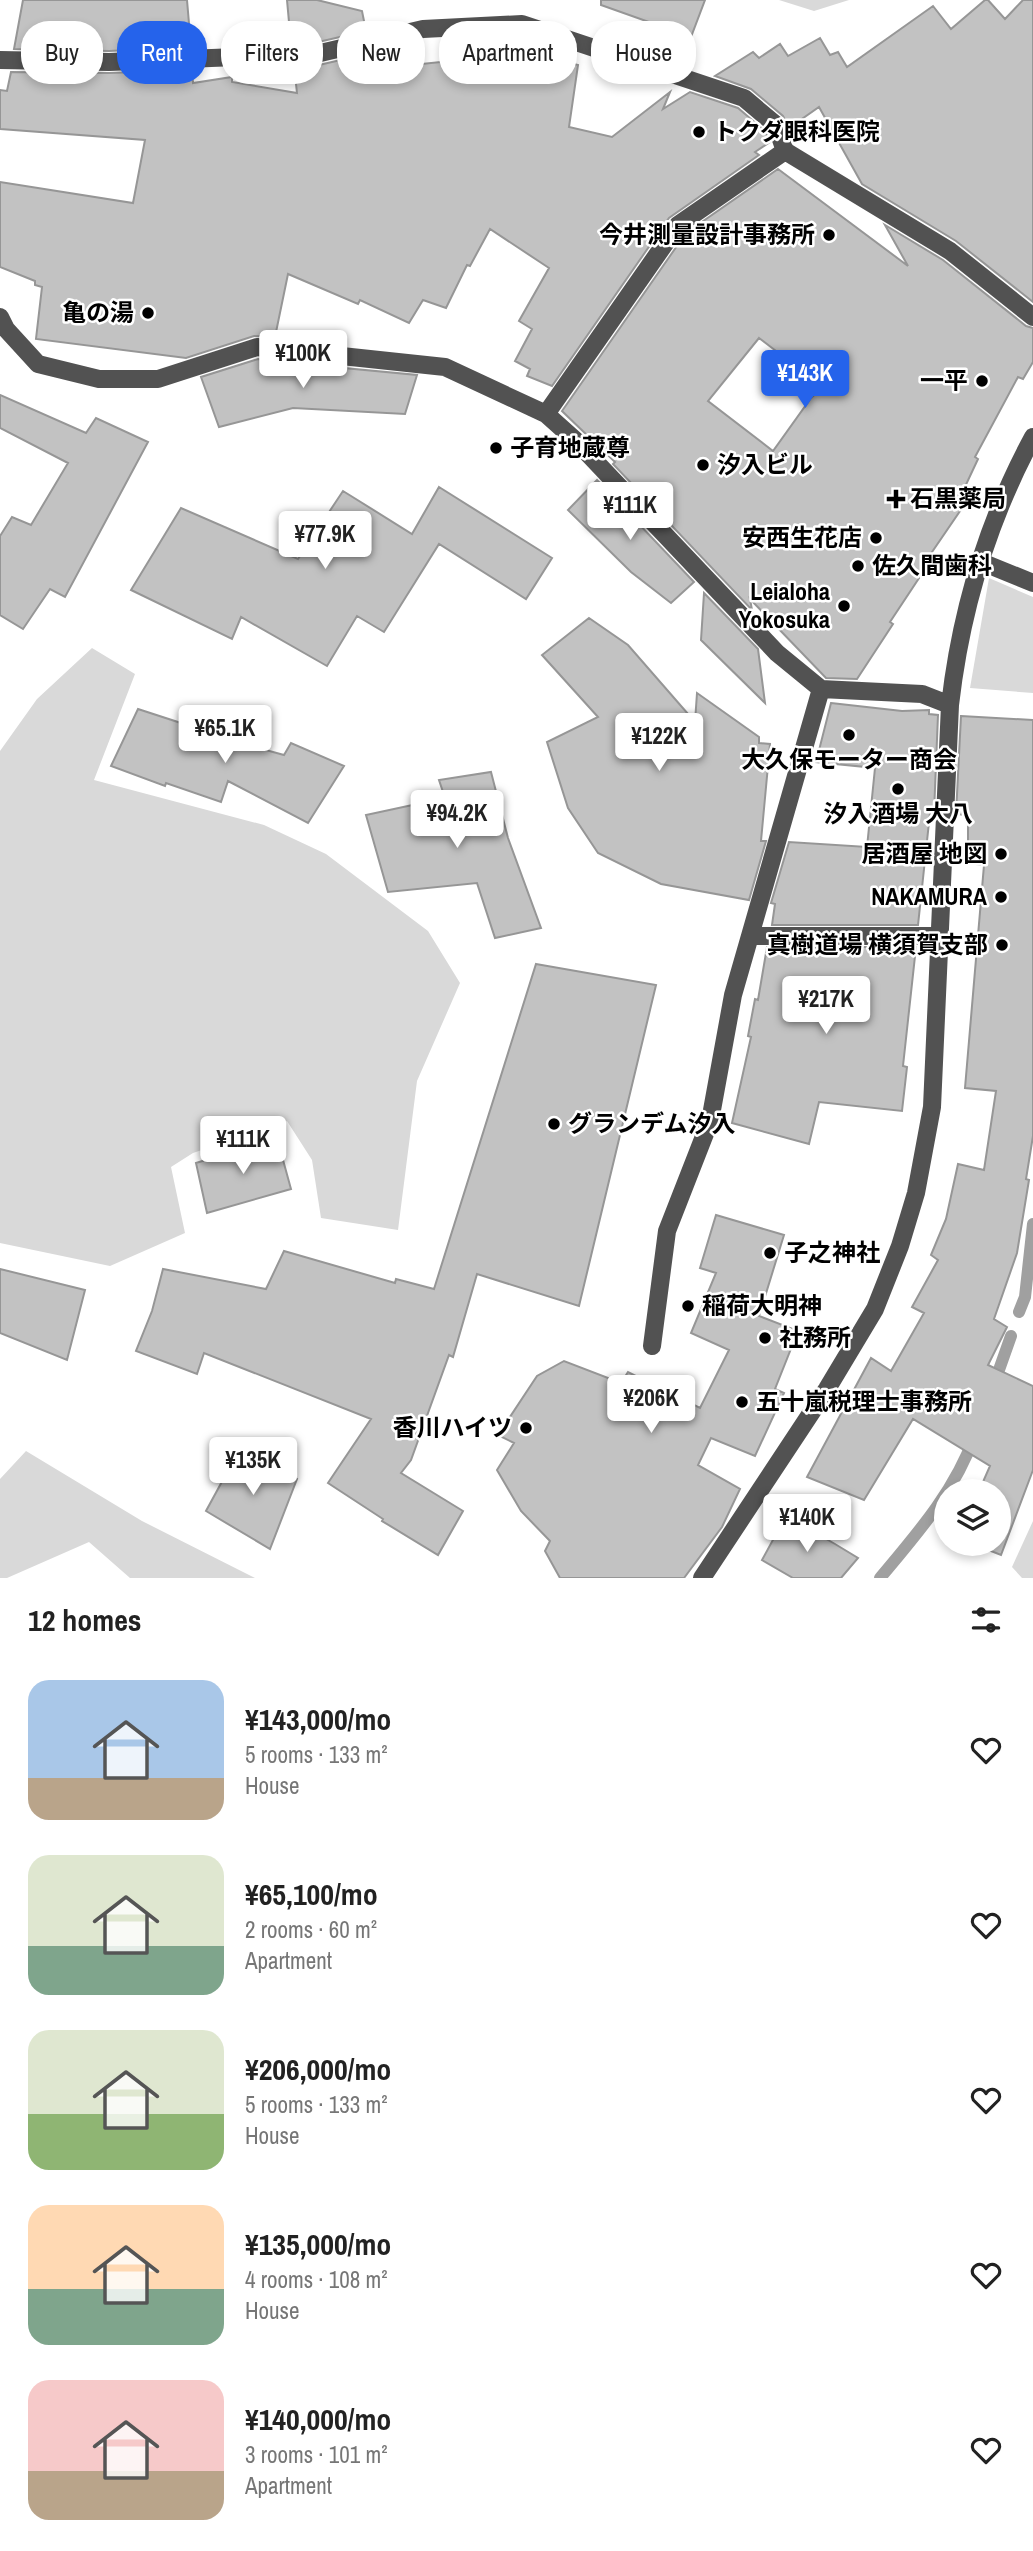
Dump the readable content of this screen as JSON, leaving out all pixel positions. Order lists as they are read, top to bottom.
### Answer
{
  "places": {
    "other": [
      "トクダ眼科医院",
      "今井測量設計事務所",
      "亀の湯",
      "一平",
      "子育地蔵尊",
      "汐入ビル",
      "安西生花店",
      "佐久間歯科",
      "Leialoha Yokosuka",
      "大久保モーター商会",
      "汐入酒場 大八",
      "居酒屋 地図",
      "NAKAMURA",
      "真樹道場 横須賀支部",
      "グランデム汐入",
      "子之神社",
      "稲荷大明神",
      "社務所",
      "五十嵐税理士事務所",
      "香川ハイツ"
    ],
    "health": ["石黒薬局"]
  },
  "page": {
    "chip": [
      "Buy",
      "Rent",
      "Filters",
      "New",
      "Apartment",
      "House"
    ],
    "price": [
      "¥100K",
      "¥143K",
      "¥111K",
      "¥77.9K",
      "¥65.1K",
      "¥122K",
      "¥94.2K",
      "¥217K",
      "¥111K",
      "¥206K",
      "¥135K",
      "¥140K"
    ],
    "heading": "12 homes",
    "list": [
      {
        "name": "¥143,000/mo",
        "note": "5 rooms · 133 m² · House"
      },
      {
        "name": "¥65,100/mo",
        "note": "2 rooms · 60 m² · Apartment"
      },
      {
        "name": "¥206,000/mo",
        "note": "5 rooms · 133 m² · House"
      },
      {
        "name": "¥135,000/mo",
        "note": "4 rooms · 108 m² · House"
      },
      {
        "name": "¥140,000/mo",
        "note": "3 rooms · 101 m² · Apartment"
      }
    ]
  }
}
